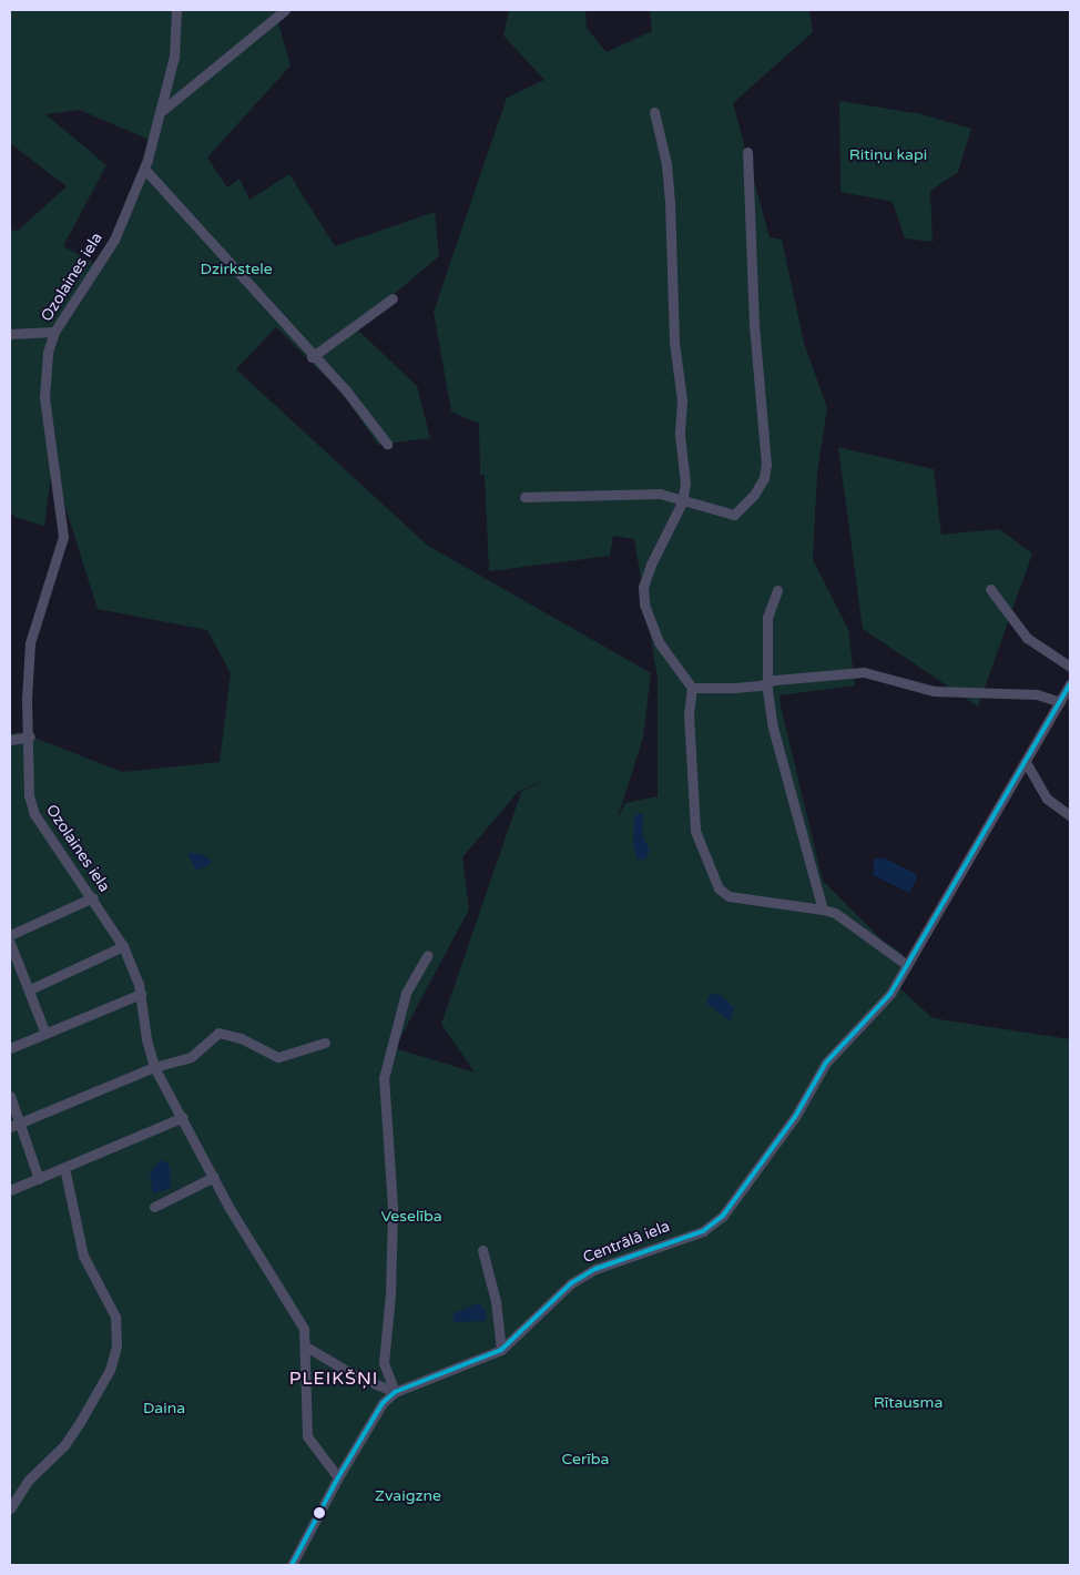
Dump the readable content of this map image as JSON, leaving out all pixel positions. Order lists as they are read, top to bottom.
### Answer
{
  "streets": {
    "street": ["Ozolaines iela", "Centrālā iela"]
  },
  "crossings": [
    ["Ozolaines iela", "Centrālā iela"]
  ],
  "districts": ["PLEIKŠŅI"],
  "parks": [
    "Ritiņu kapi",
    "Dzirkstele",
    "Veselība",
    "Rītausma",
    "Daina",
    "Cerība",
    "Zvaigzne"
  ]
}
